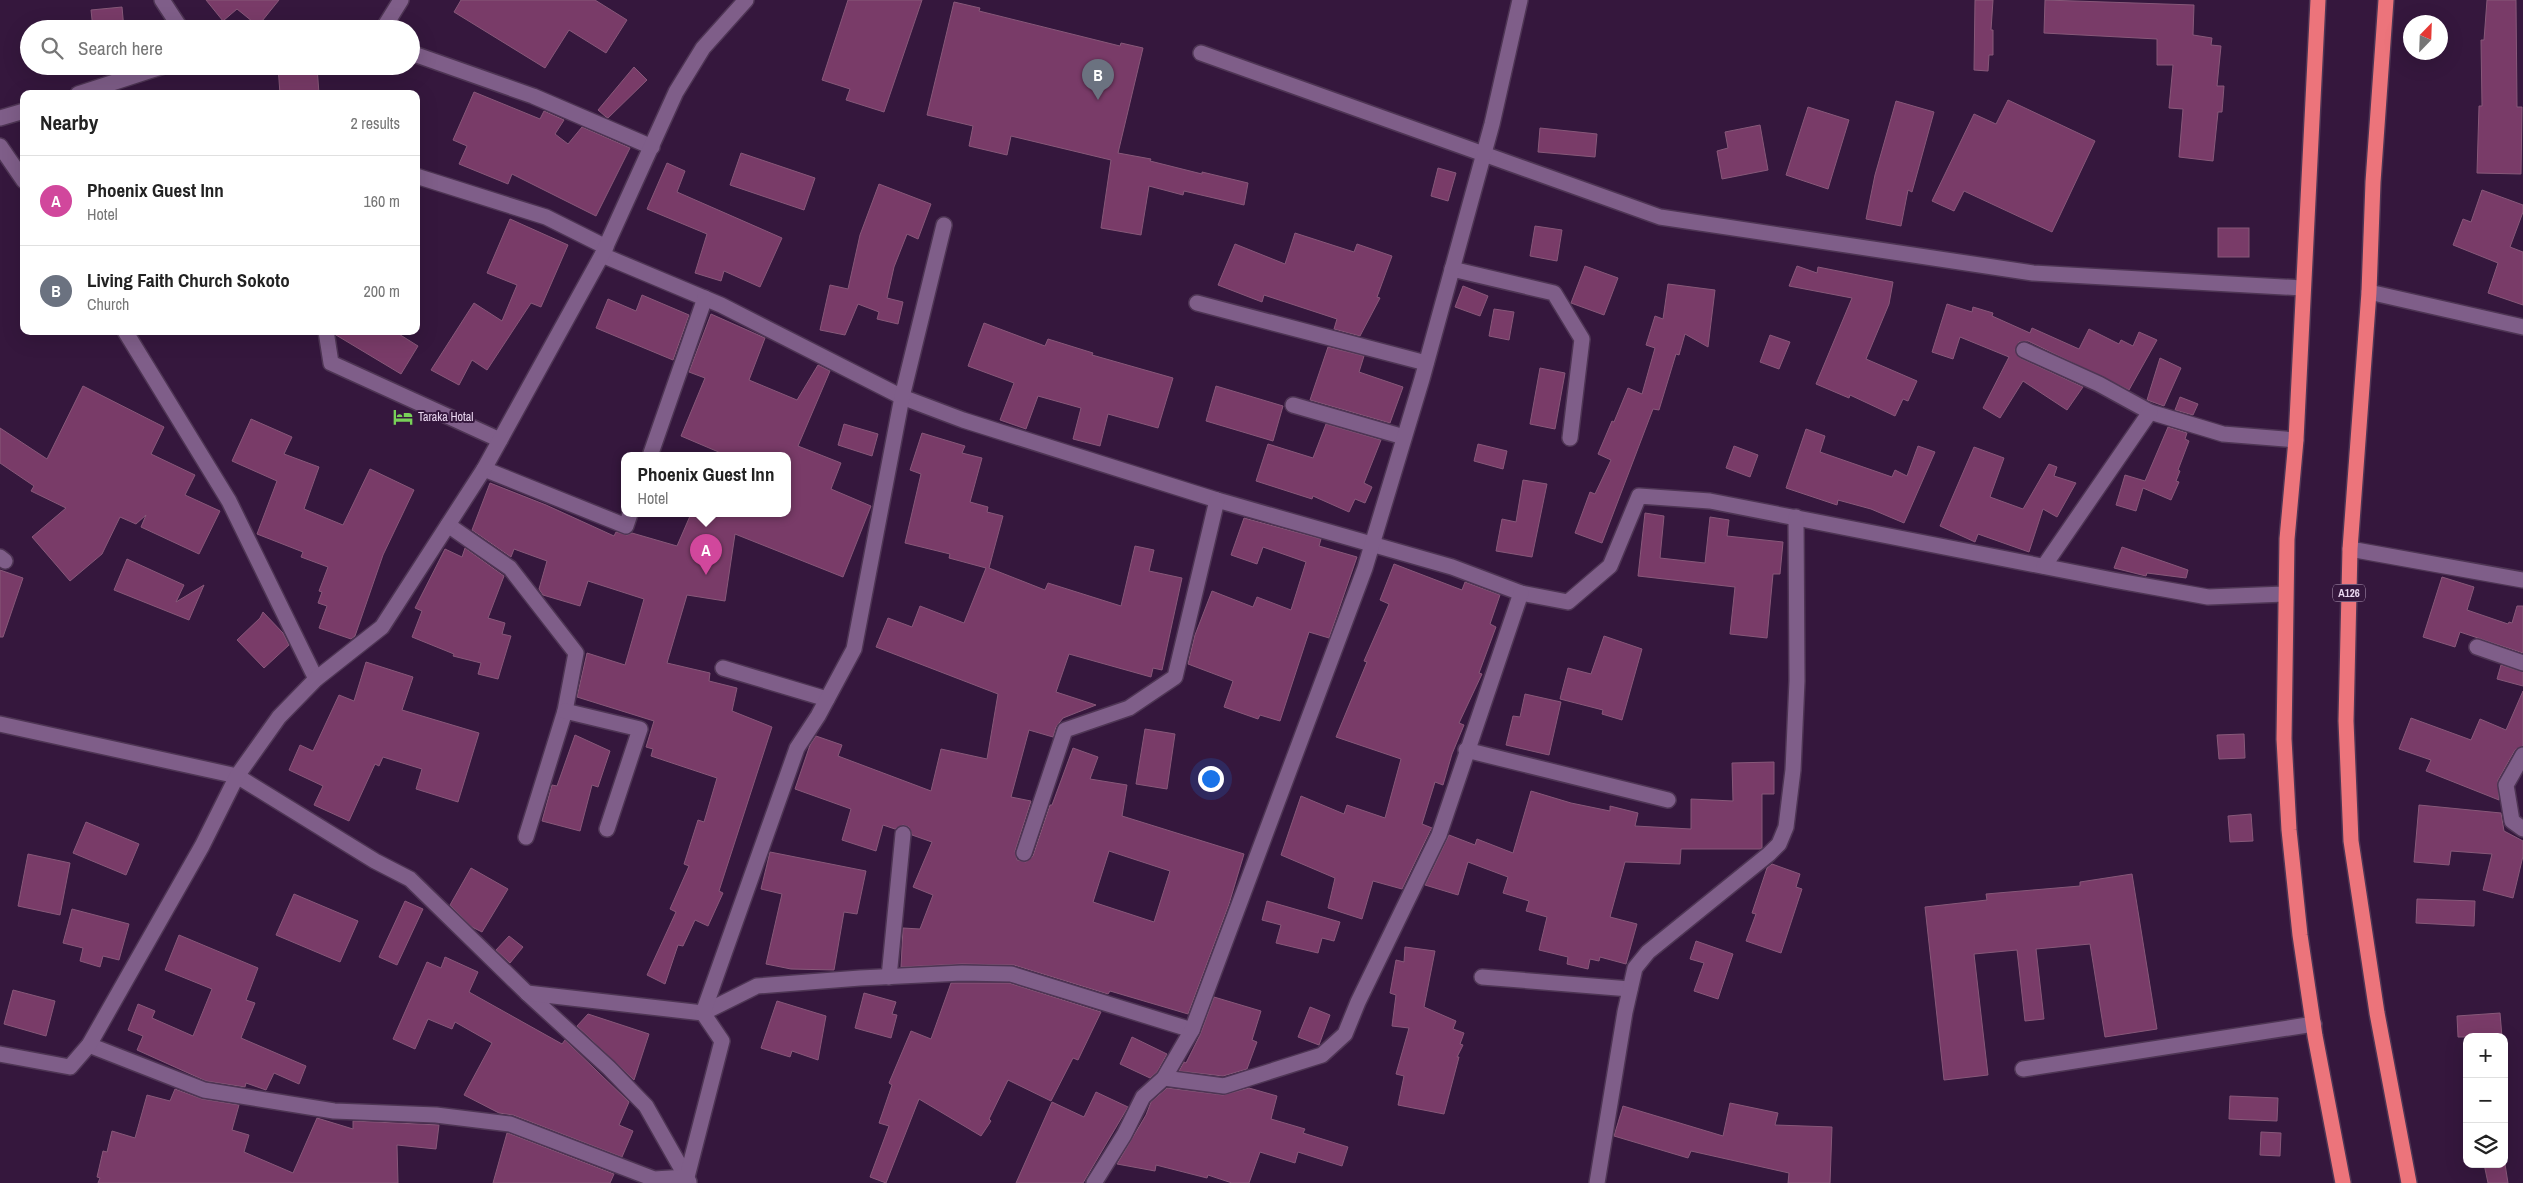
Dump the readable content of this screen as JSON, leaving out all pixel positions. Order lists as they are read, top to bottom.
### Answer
{
  "streets": {
    "highway": ["A126"]
  },
  "places": {
    "hotel": ["Taraka Hotal"]
  },
  "north": "top right",
  "page": {
    "search": "Search here",
    "pins": ["B", "A"],
    "heading": ["Nearby", "2 results"],
    "list": [
      {
        "mark": "A",
        "name": "Phoenix Guest Inn",
        "note": "Hotel",
        "value": "160 m"
      },
      {
        "mark": "B",
        "name": "Living Faith Church Sokoto",
        "note": "Church",
        "value": "200 m"
      }
    ],
    "popup": ["Phoenix Guest Inn", "Hotel"],
    "map_buttons": ["+", "−"]
  }
}
